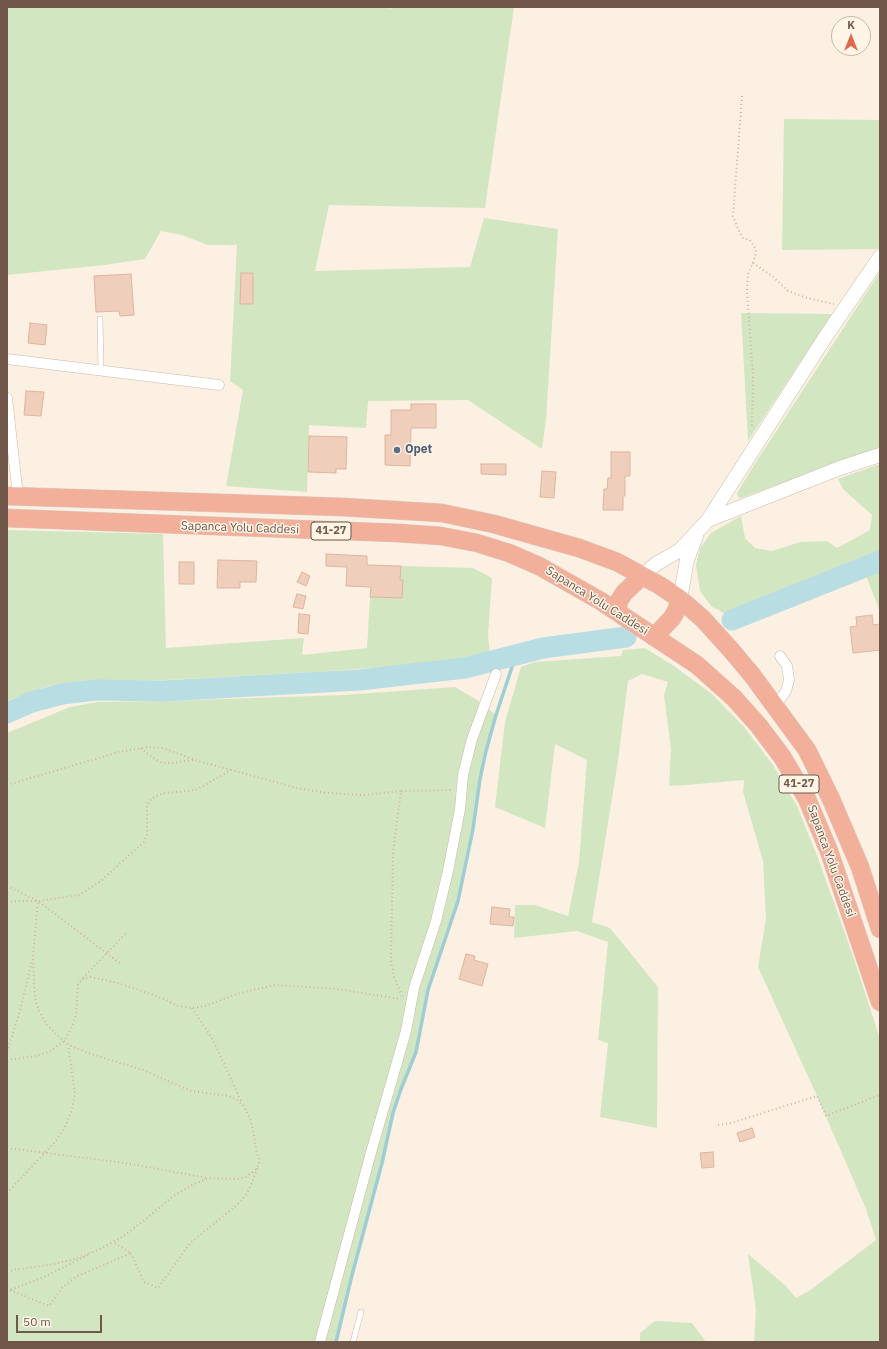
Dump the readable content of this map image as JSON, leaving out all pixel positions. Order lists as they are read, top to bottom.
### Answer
{
  "streets": {
    "highway": ["Sapanca Yolu Caddesi", "41-27"]
  },
  "places": ["Opet"],
  "scale_bar": "50 m",
  "north": "top"
}
